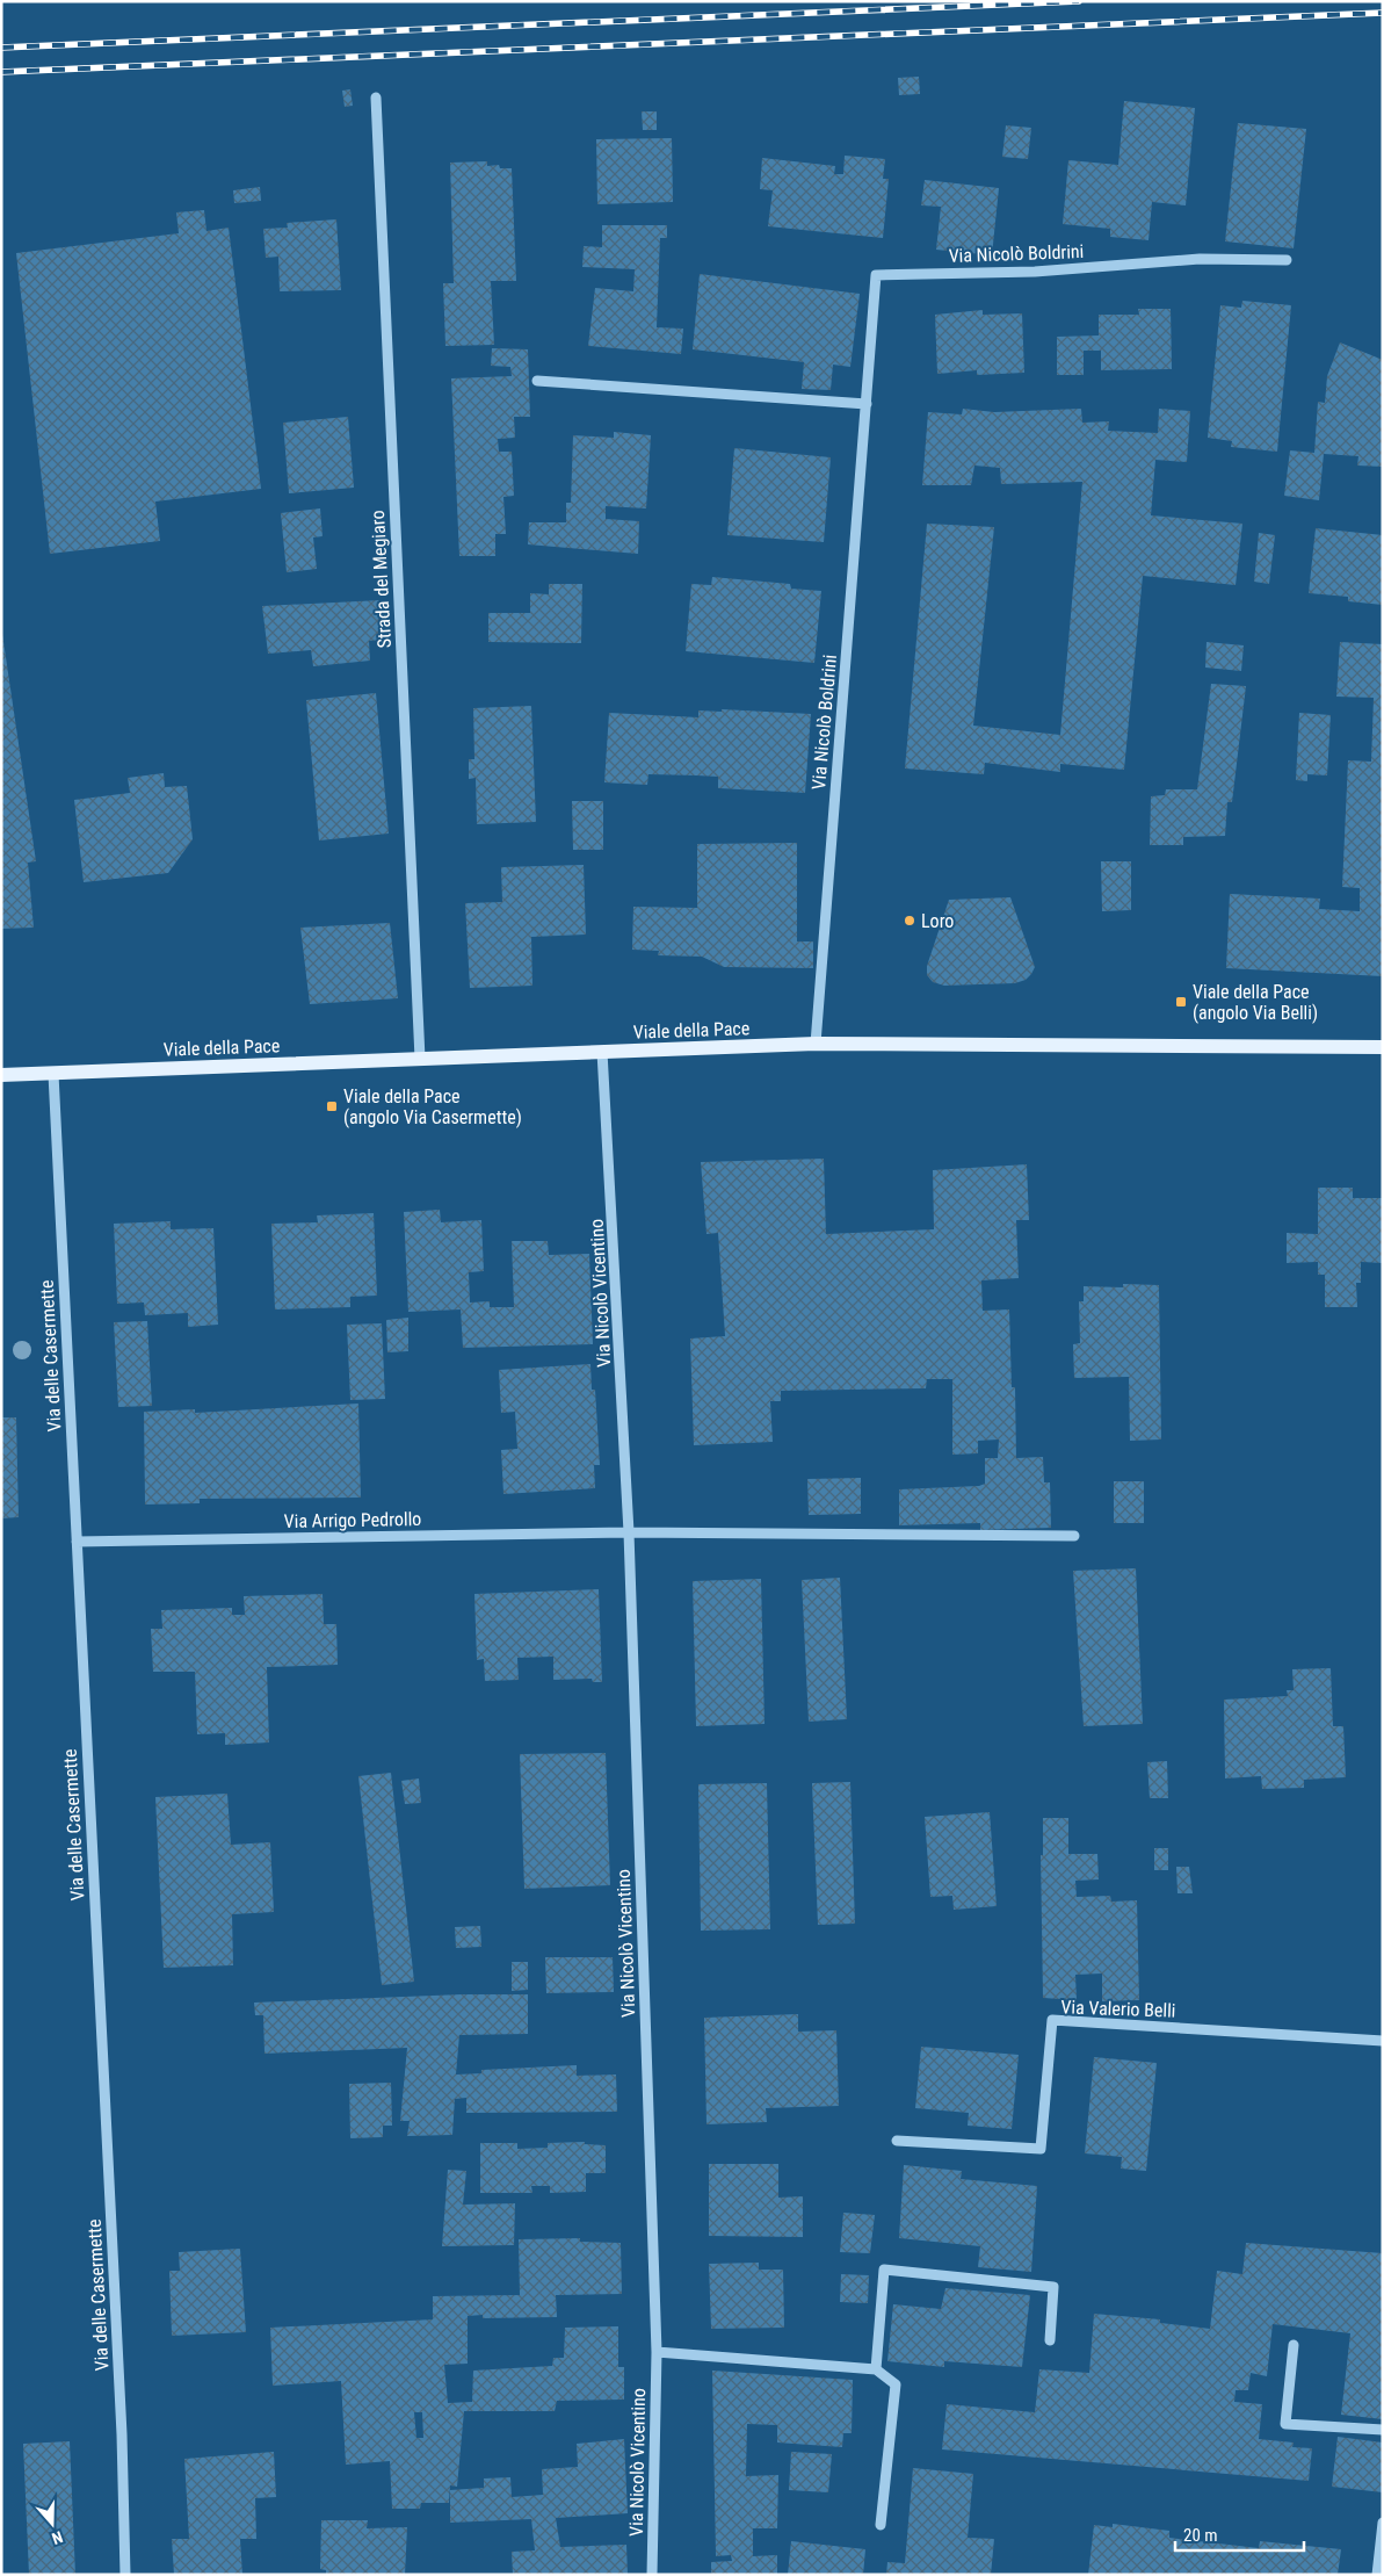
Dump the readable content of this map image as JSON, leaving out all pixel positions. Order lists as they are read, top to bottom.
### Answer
{
  "streets": {
    "main road": ["Viale della Pace"],
    "street": [
      "Via Nicolò Boldrini",
      "Strada del Megiaro",
      "Via Nicolò Vicentino",
      "Via delle Casermette",
      "Via Arrigo Pedrollo",
      "Via Valerio Belli"
    ]
  },
  "crossings": [
    ["Via Nicolò Boldrini", "Viale della Pace"],
    ["Strada del Megiaro", "Viale della Pace"],
    ["Viale della Pace", "Via Nicolò Vicentino"],
    ["Viale della Pace", "Via delle Casermette"],
    ["Via Nicolò Vicentino", "Via Arrigo Pedrollo"],
    ["Via delle Casermette", "Via Arrigo Pedrollo"]
  ],
  "places": {
    "other": ["Loro"],
    "transit": ["Viale della Pace (angolo Via Belli)", "Viale della Pace (angolo Via Casermette)"]
  },
  "scale_bar": "20 m",
  "north": "bottom"
}
